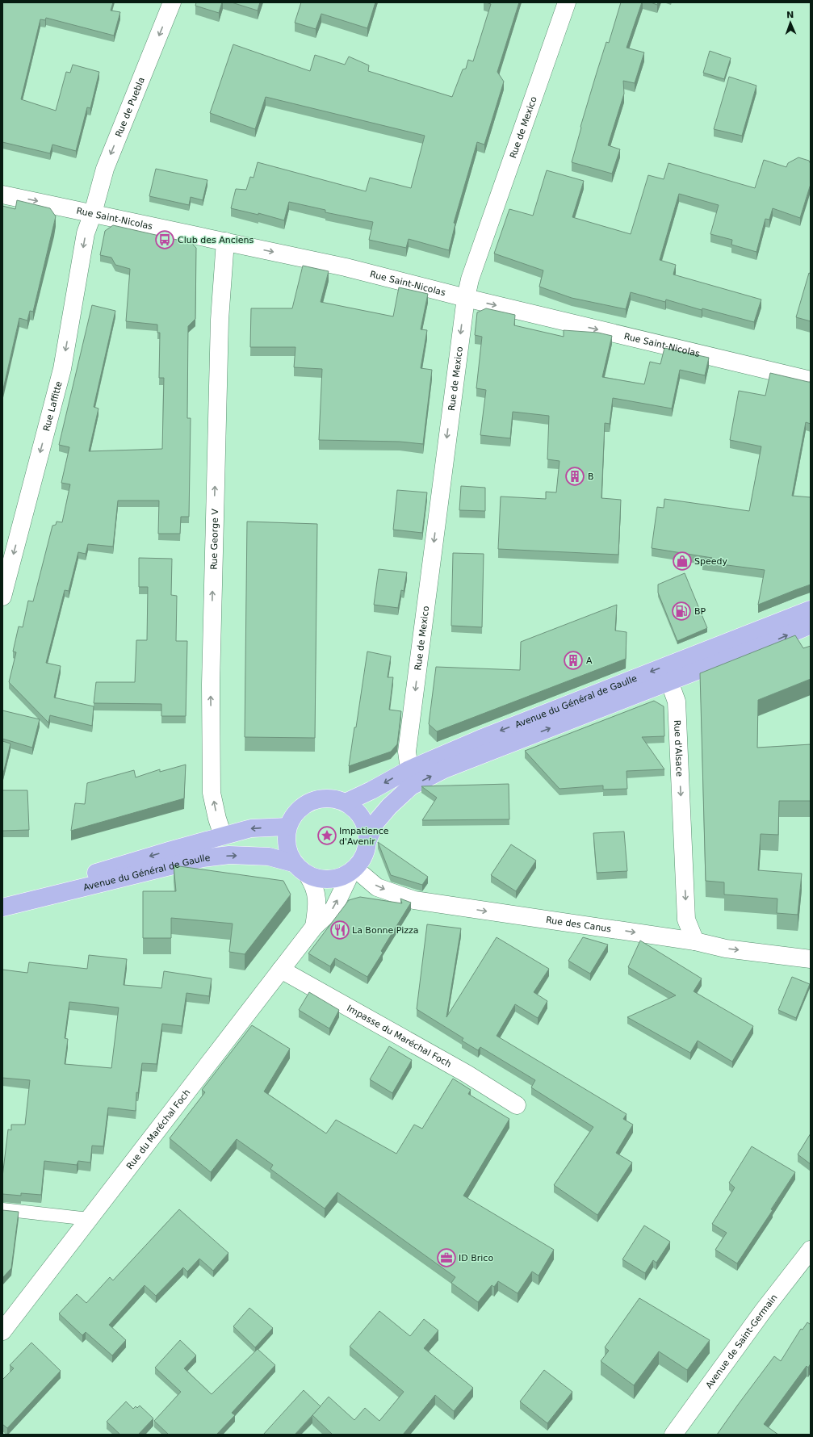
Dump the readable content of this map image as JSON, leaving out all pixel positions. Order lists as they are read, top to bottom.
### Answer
{
  "streets": {
    "main road": ["Avenue du Général de Gaulle"],
    "street": [
      "Rue de Puebla",
      "Rue de Mexico",
      "Rue Saint-Nicolas",
      "Rue Laffitte",
      "Rue George V",
      "Rue d'Alsace",
      "Rue des Canus",
      "Impasse du Maréchal Foch",
      "Rue du Maréchal Foch",
      "Avenue de Saint-Germain"
    ]
  },
  "crossings": [
    ["Rue de Puebla", "Rue Saint-Nicolas"],
    ["Rue de Puebla", "Rue Laffitte"],
    ["Rue de Mexico", "Rue Saint-Nicolas"],
    ["Rue de Mexico", "Avenue du Général de Gaulle"],
    ["Rue Saint-Nicolas", "Rue Laffitte"],
    ["Rue Saint-Nicolas", "Rue George V"],
    ["Rue George V", "Avenue du Général de Gaulle"],
    ["Avenue du Général de Gaulle", "Rue d'Alsace"],
    ["Avenue du Général de Gaulle", "Rue des Canus"],
    ["Avenue du Général de Gaulle", "Rue du Maréchal Foch"],
    ["Rue d'Alsace", "Rue des Canus"],
    ["Rue des Canus", "Rue du Maréchal Foch"],
    ["Impasse du Maréchal Foch", "Rue du Maréchal Foch"]
  ],
  "one_way": [
    "Rue de Puebla",
    "Rue de Mexico",
    "Rue Saint-Nicolas",
    "Rue Laffitte",
    "Rue George V",
    "Rue d'Alsace",
    "Rue des Canus"
  ],
  "places": {
    "bus stop": ["Club des Anciens"],
    "building": ["B", "A"],
    "shop": ["Speedy"],
    "fuel station": ["BP"],
    "place": ["Impatience d'Avenir"],
    "restaurant": ["La Bonne Pizza"],
    "office": ["ID Brico"]
  },
  "north": "top"
}
